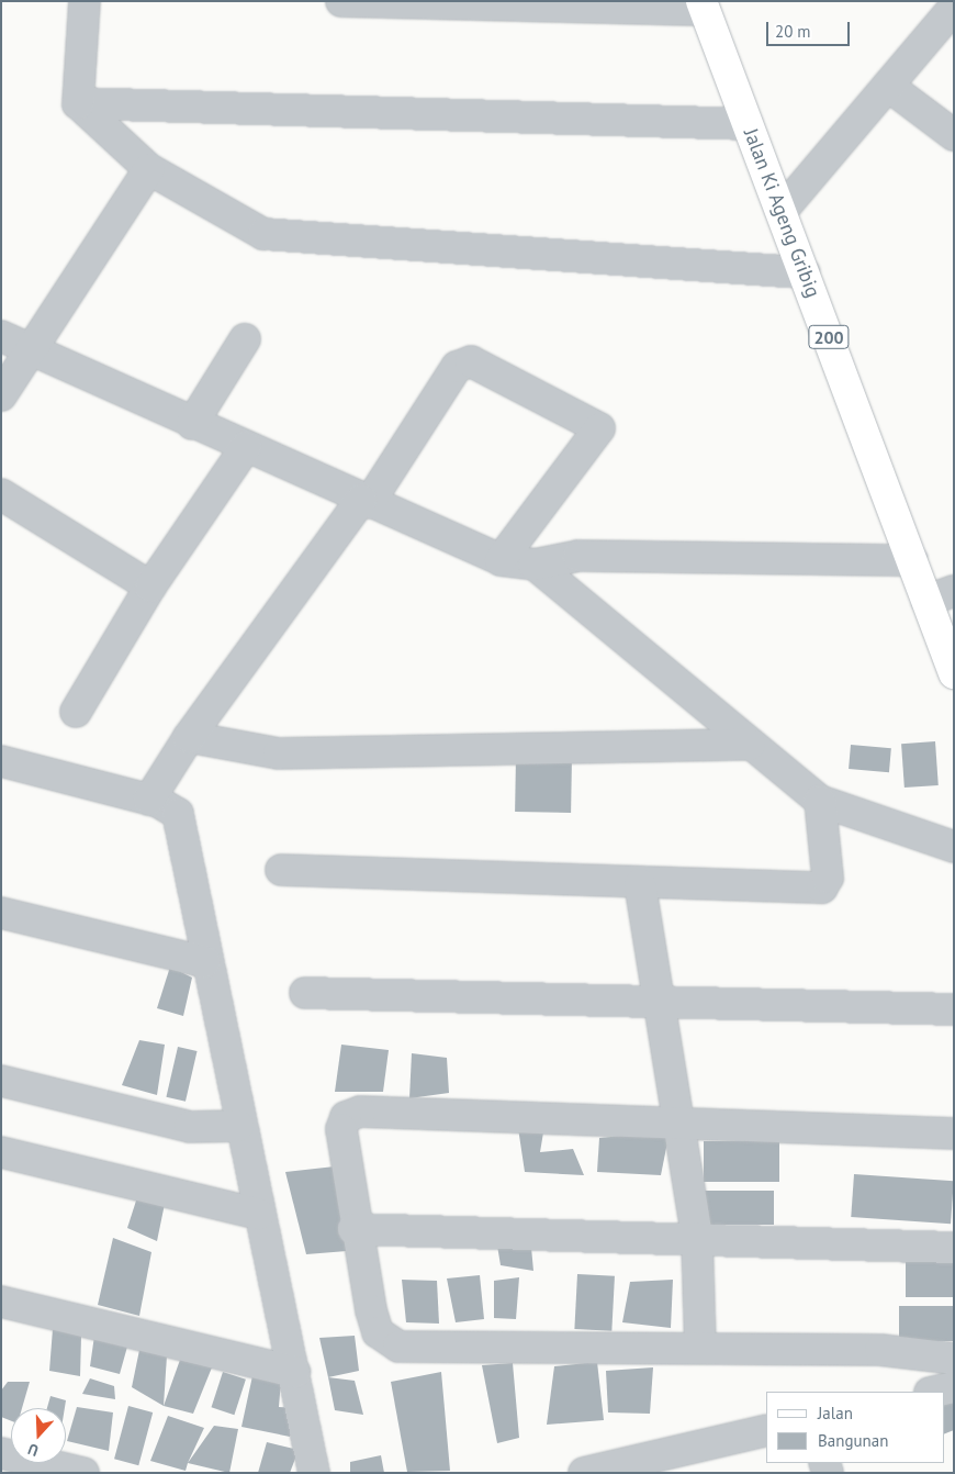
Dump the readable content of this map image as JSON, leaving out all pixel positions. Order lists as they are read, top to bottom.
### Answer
{
  "streets": {
    "main road": ["Jalan Ki Ageng Gribig", "200"]
  },
  "legend": ["Jalan", "Bangunan"],
  "scale_bar": "20 m",
  "north": "bottom"
}
